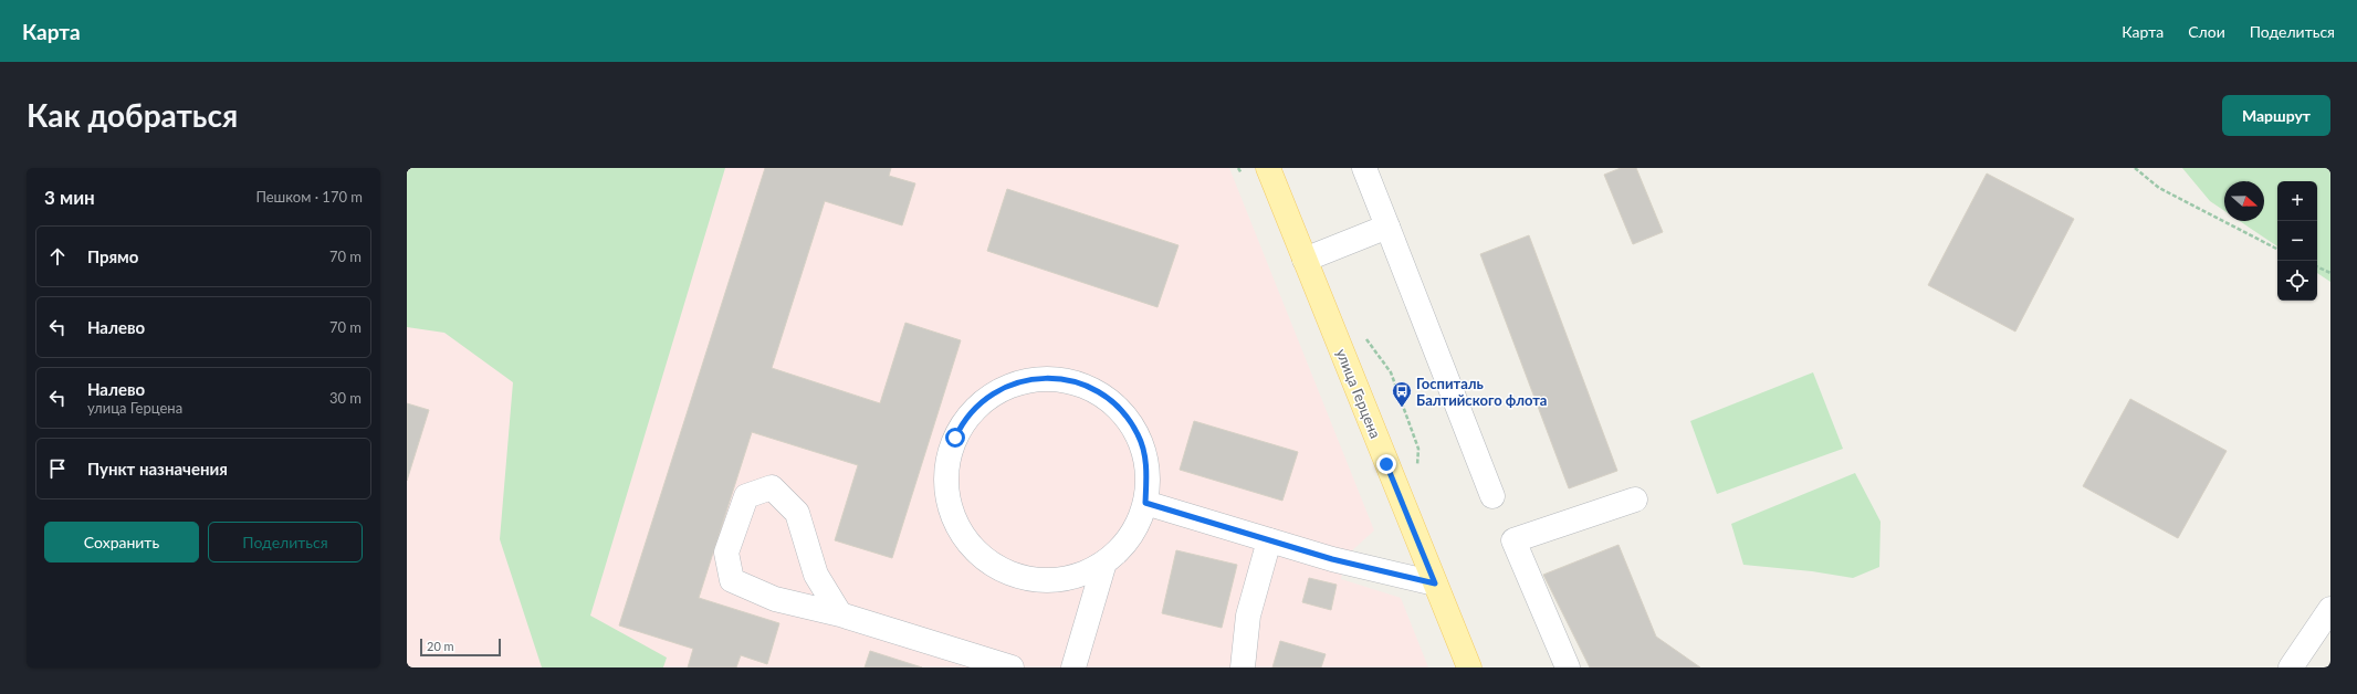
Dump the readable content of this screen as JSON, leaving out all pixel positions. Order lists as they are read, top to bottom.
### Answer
{
  "streets": {
    "main road": ["улица Герцена"]
  },
  "places": {
    "bus stop": ["Госпиталь Балтийского флота"]
  },
  "scale_bar": "20 m",
  "north": "right",
  "page": {
    "header": "Карта",
    "nav": ["Карта", "Слои", "Поделиться"],
    "buttons": [
      "Маршрут",
      ["Сохранить", "Поделиться"]
    ],
    "title": "Как добраться",
    "heading": ["3 мин", "Пешком · 170 m"],
    "map_buttons": ["+", "−"],
    "list": [
      ["Прямо", "70 m"],
      ["Налево", "70 m"],
      ["Налево", "улица Герцена", "30 m"],
      "Пункт назначения"
    ],
    "scale": "20 m"
  }
}
